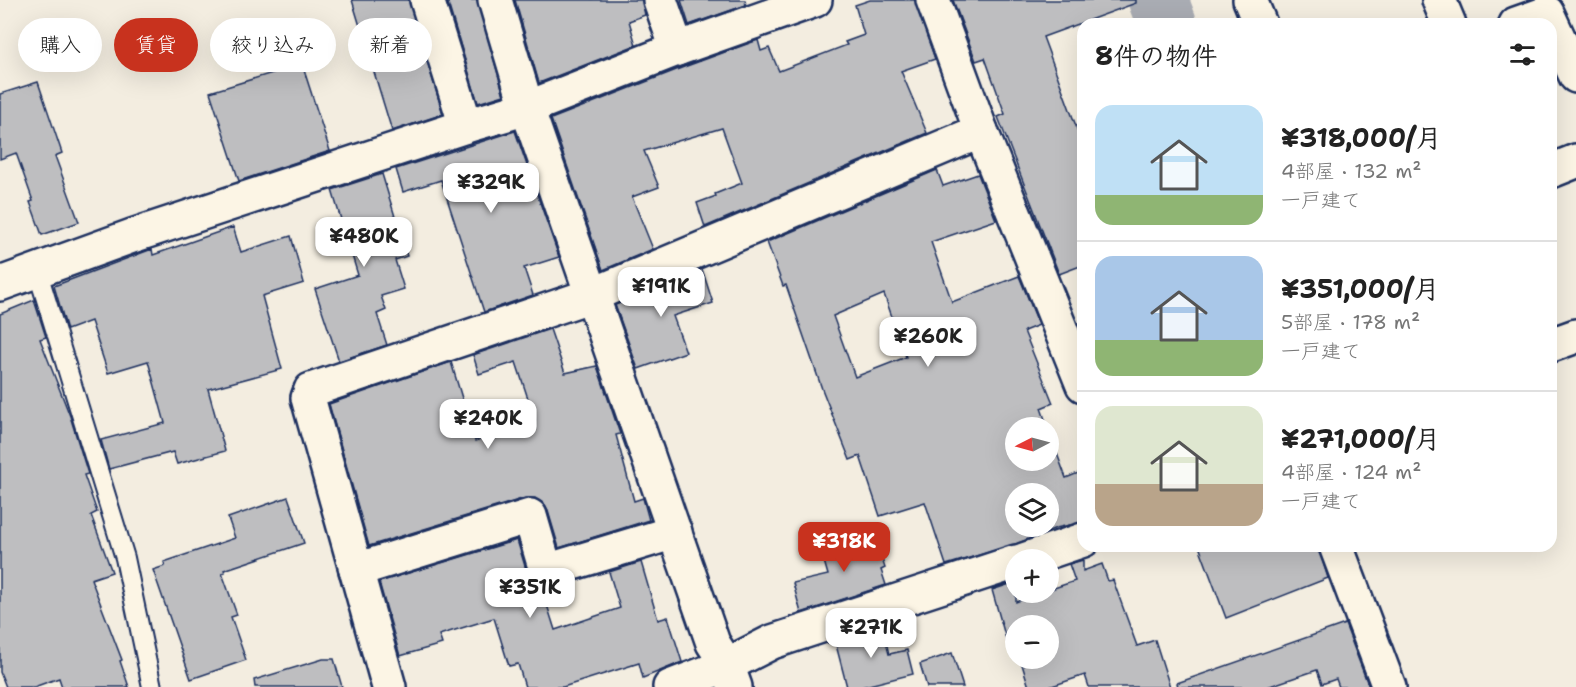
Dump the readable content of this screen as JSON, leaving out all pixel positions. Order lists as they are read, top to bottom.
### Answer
{
  "north": "left",
  "page": {
    "chip": [
      "購入",
      "賃貸",
      "絞り込み",
      "新着"
    ],
    "heading": "8件の物件",
    "list": [
      {
        "name": "¥318,000/月",
        "note": "4部屋 · 132 m² · 一戸建て"
      },
      {
        "name": "¥351,000/月",
        "note": "5部屋 · 178 m² · 一戸建て"
      },
      {
        "name": "¥271,000/月",
        "note": "4部屋 · 124 m² · 一戸建て"
      }
    ],
    "price": [
      "¥329K",
      "¥480K",
      "¥191K",
      "¥260K",
      "¥240K",
      "¥318K",
      "¥351K",
      "¥271K"
    ],
    "map_buttons": ["+", "−"]
  }
}
